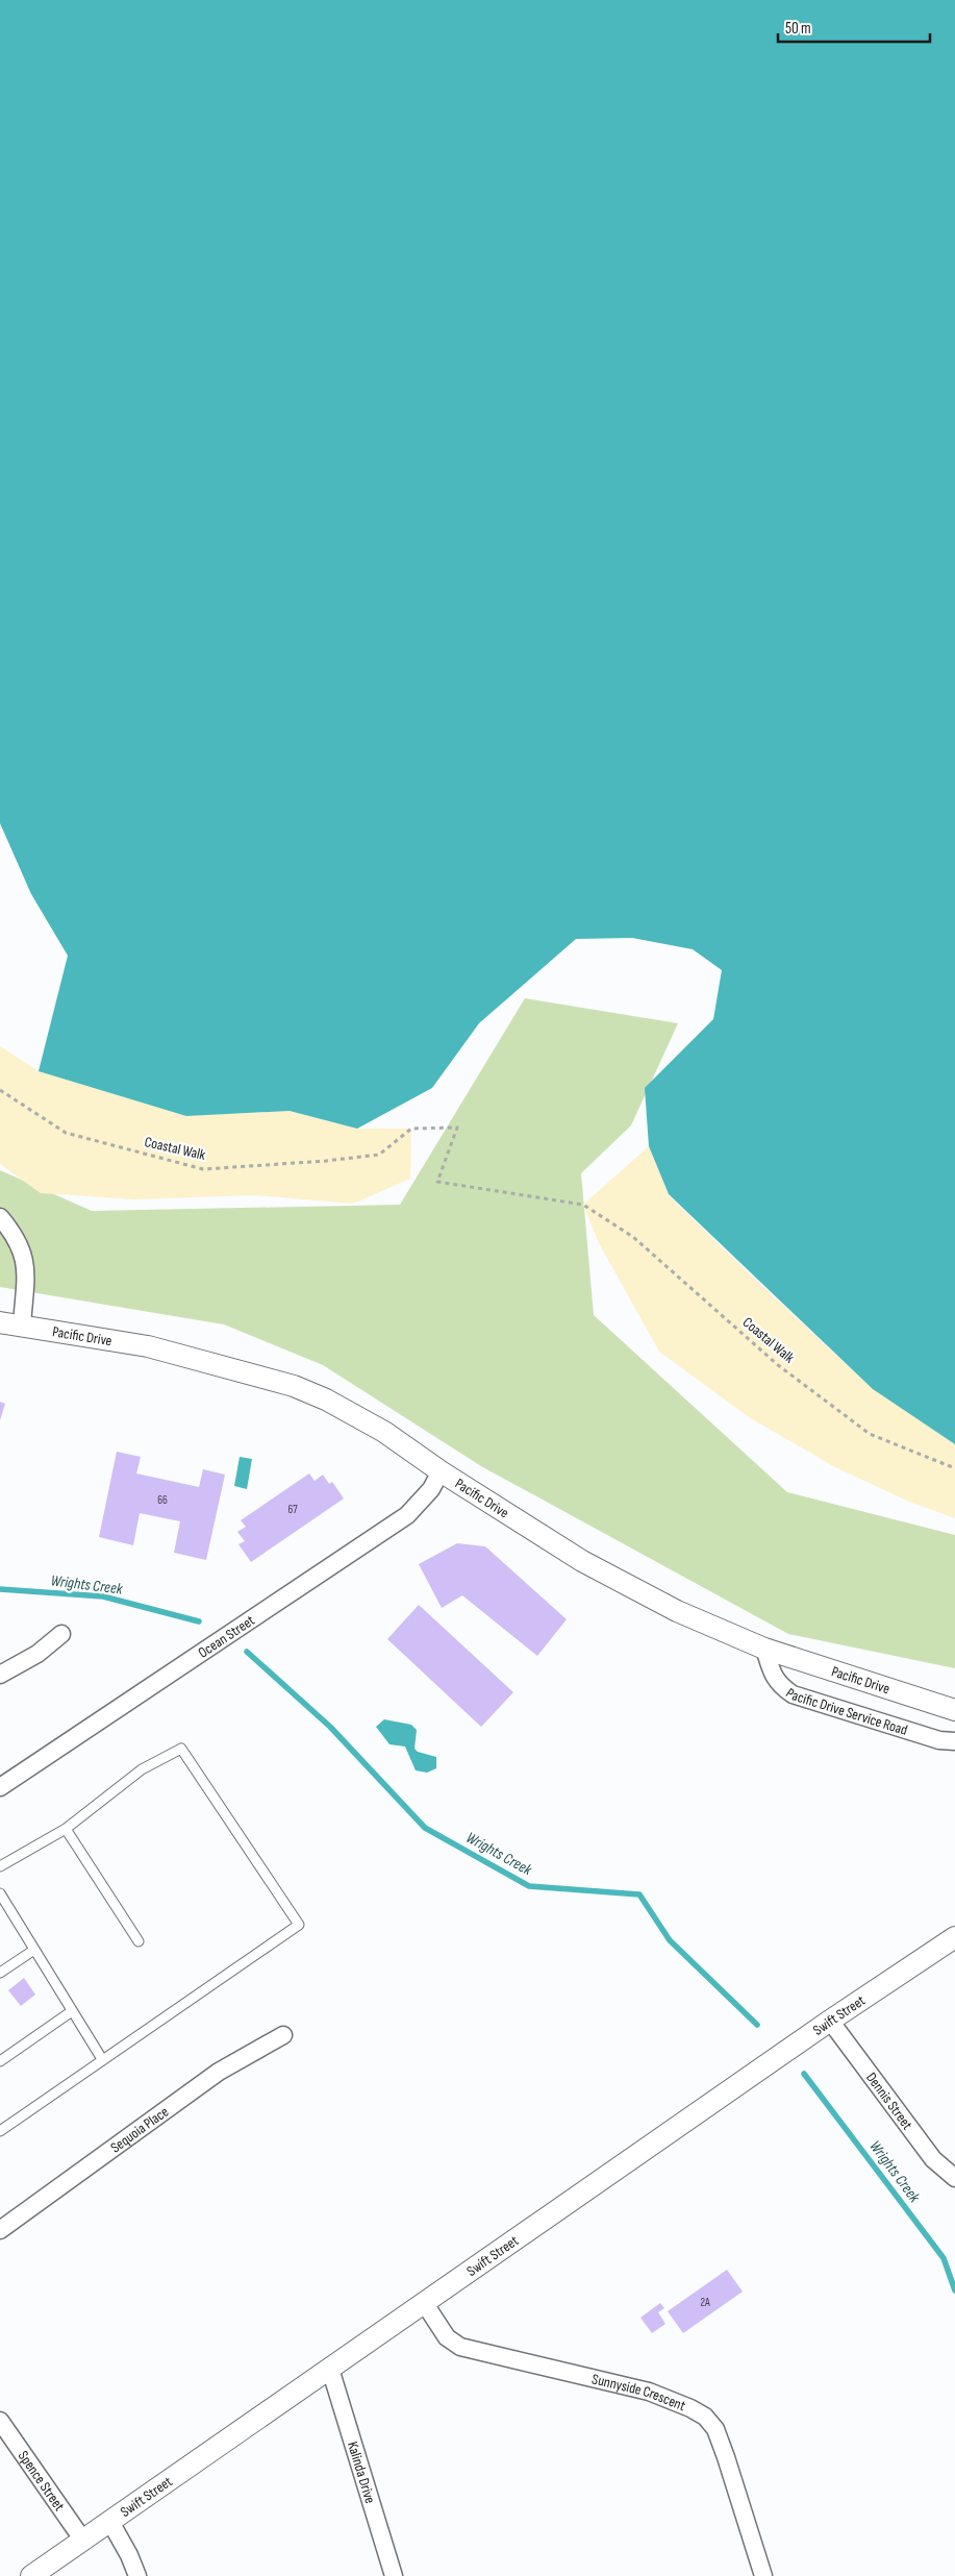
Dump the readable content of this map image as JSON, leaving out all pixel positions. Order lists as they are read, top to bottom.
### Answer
{
  "streets": {
    "street": [
      "Pacific Drive",
      "Ocean Street",
      "Pacific Drive Service Road",
      "Swift Street",
      "Dennis Street",
      "Sequoia Place",
      "Sunnyside Crescent",
      "Kalinda Drive",
      "Spence Street"
    ],
    "path": ["Coastal Walk"]
  },
  "crossings": [
    ["Pacific Drive", "Ocean Street"],
    ["Pacific Drive", "Pacific Drive Service Road"],
    ["Swift Street", "Dennis Street"],
    ["Swift Street", "Sunnyside Crescent"],
    ["Swift Street", "Kalinda Drive"],
    ["Swift Street", "Spence Street"]
  ],
  "water": ["Wrights Creek"],
  "house_numbers": ["66", "67", "2A"],
  "scale_bar": "50 m"
}
